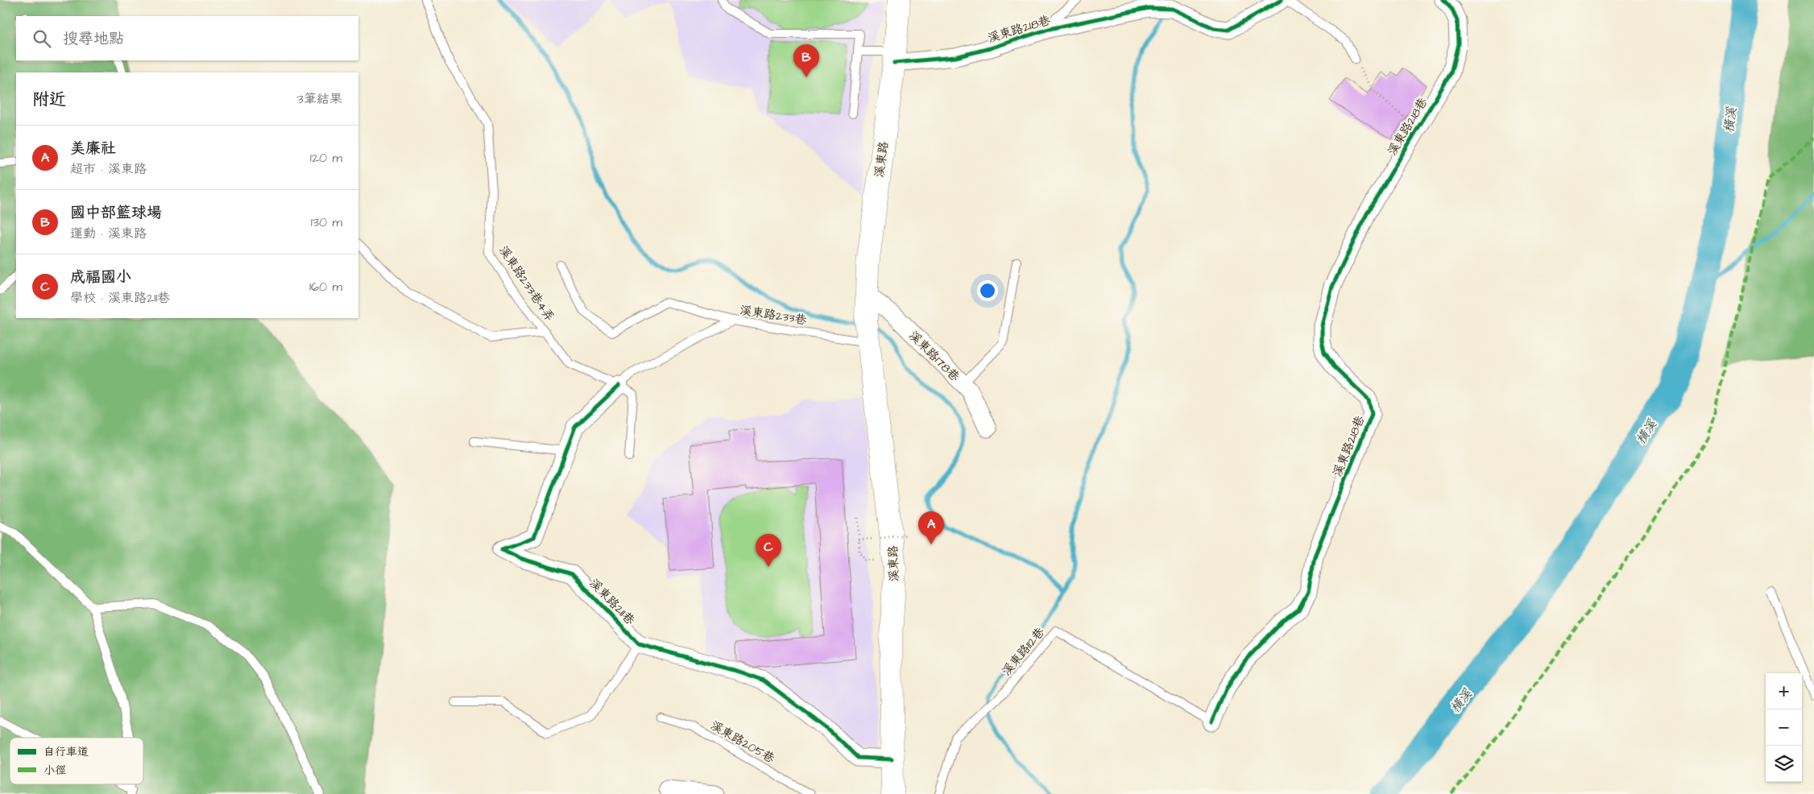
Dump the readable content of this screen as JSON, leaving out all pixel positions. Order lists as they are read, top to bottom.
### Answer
{
  "streets": {
    "main road": ["溪東路"],
    "street": ["溪東路218巷", "溪東路178巷", "溪東路211巷"],
    "lane": [
      "溪東路233巷4弄",
      "溪東路233巷",
      "溪東路112巷",
      "溪東路205巷"
    ]
  },
  "crossings": [
    ["溪東路218巷", "溪東路"],
    ["溪東路218巷", "溪東路112巷"],
    ["溪東路", "溪東路233巷"],
    ["溪東路", "溪東路178巷"],
    ["溪東路233巷4弄", "溪東路233巷"],
    ["溪東路233巷4弄", "溪東路211巷"],
    ["溪東路233巷", "溪東路211巷"]
  ],
  "water": ["橫溪"],
  "legend": ["自行車道", "小徑"],
  "page": {
    "search": "搜尋地點",
    "pins": ["B", "A", "C"],
    "heading": ["附近", "3筆結果"],
    "list": [
      {
        "mark": "A",
        "name": "美廉社",
        "note": "超市 · 溪東路",
        "value": "120 m"
      },
      {
        "mark": "B",
        "name": "國中部籃球場",
        "note": "運動 · 溪東路",
        "value": "130 m"
      },
      {
        "mark": "C",
        "name": "成福國小",
        "note": "學校 · 溪東路211巷",
        "value": "160 m"
      }
    ],
    "map_buttons": ["+", "−"]
  }
}
